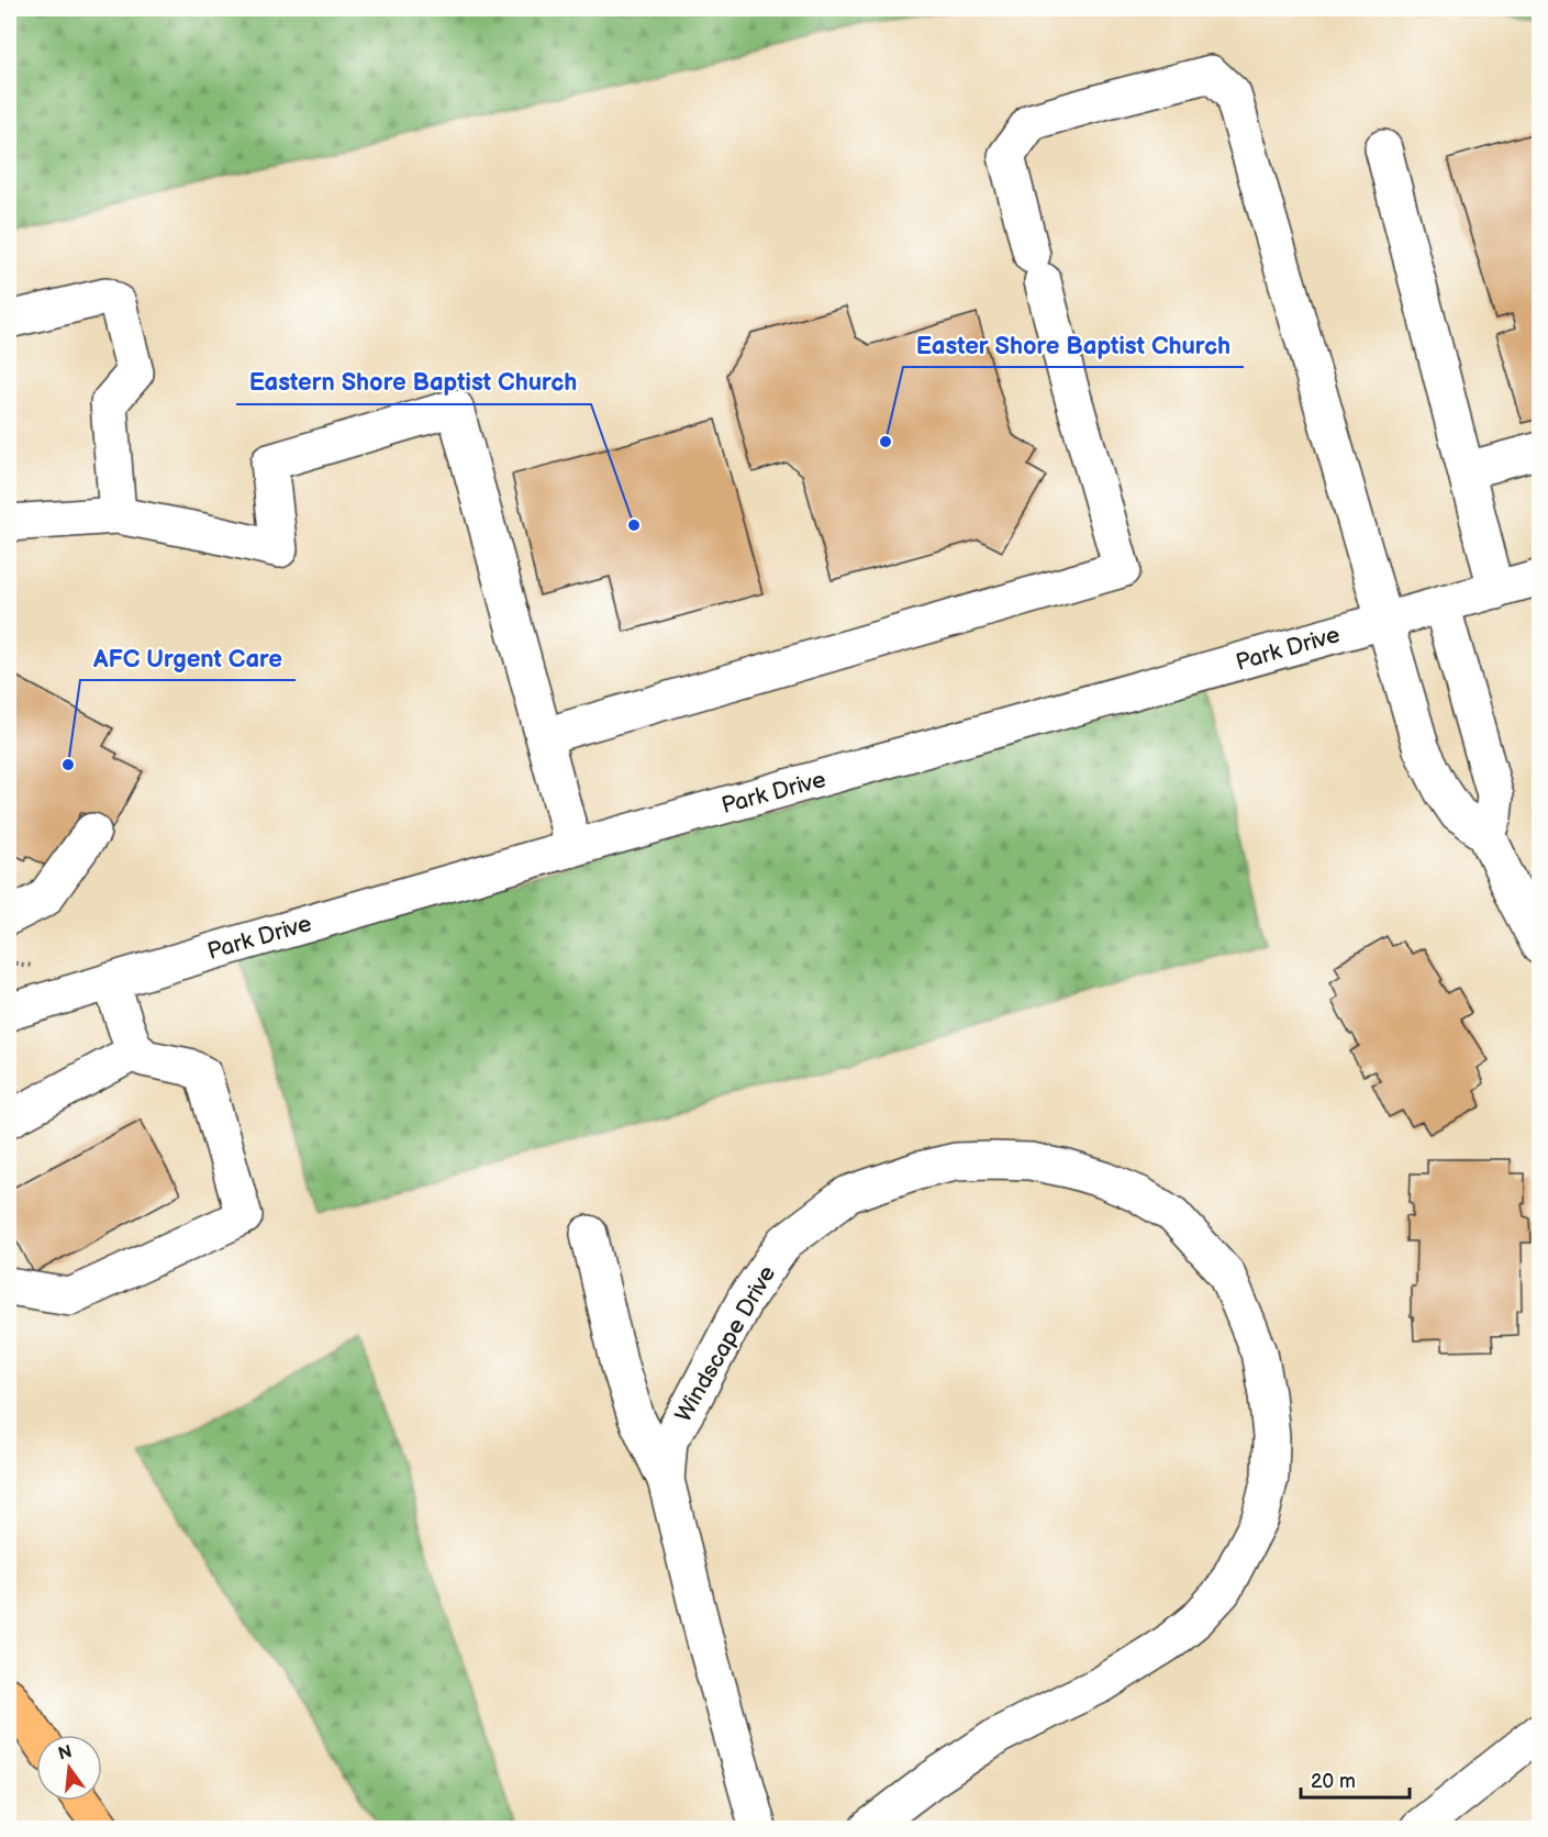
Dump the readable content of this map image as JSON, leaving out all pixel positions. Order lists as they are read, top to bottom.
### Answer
{
  "streets": {
    "street": ["Park Drive", "Windscape Drive"]
  },
  "places": ["Easter Shore Baptist Church", "Eastern Shore Baptist Church", "AFC Urgent Care"],
  "scale_bar": "20 m",
  "north": "top"
}
